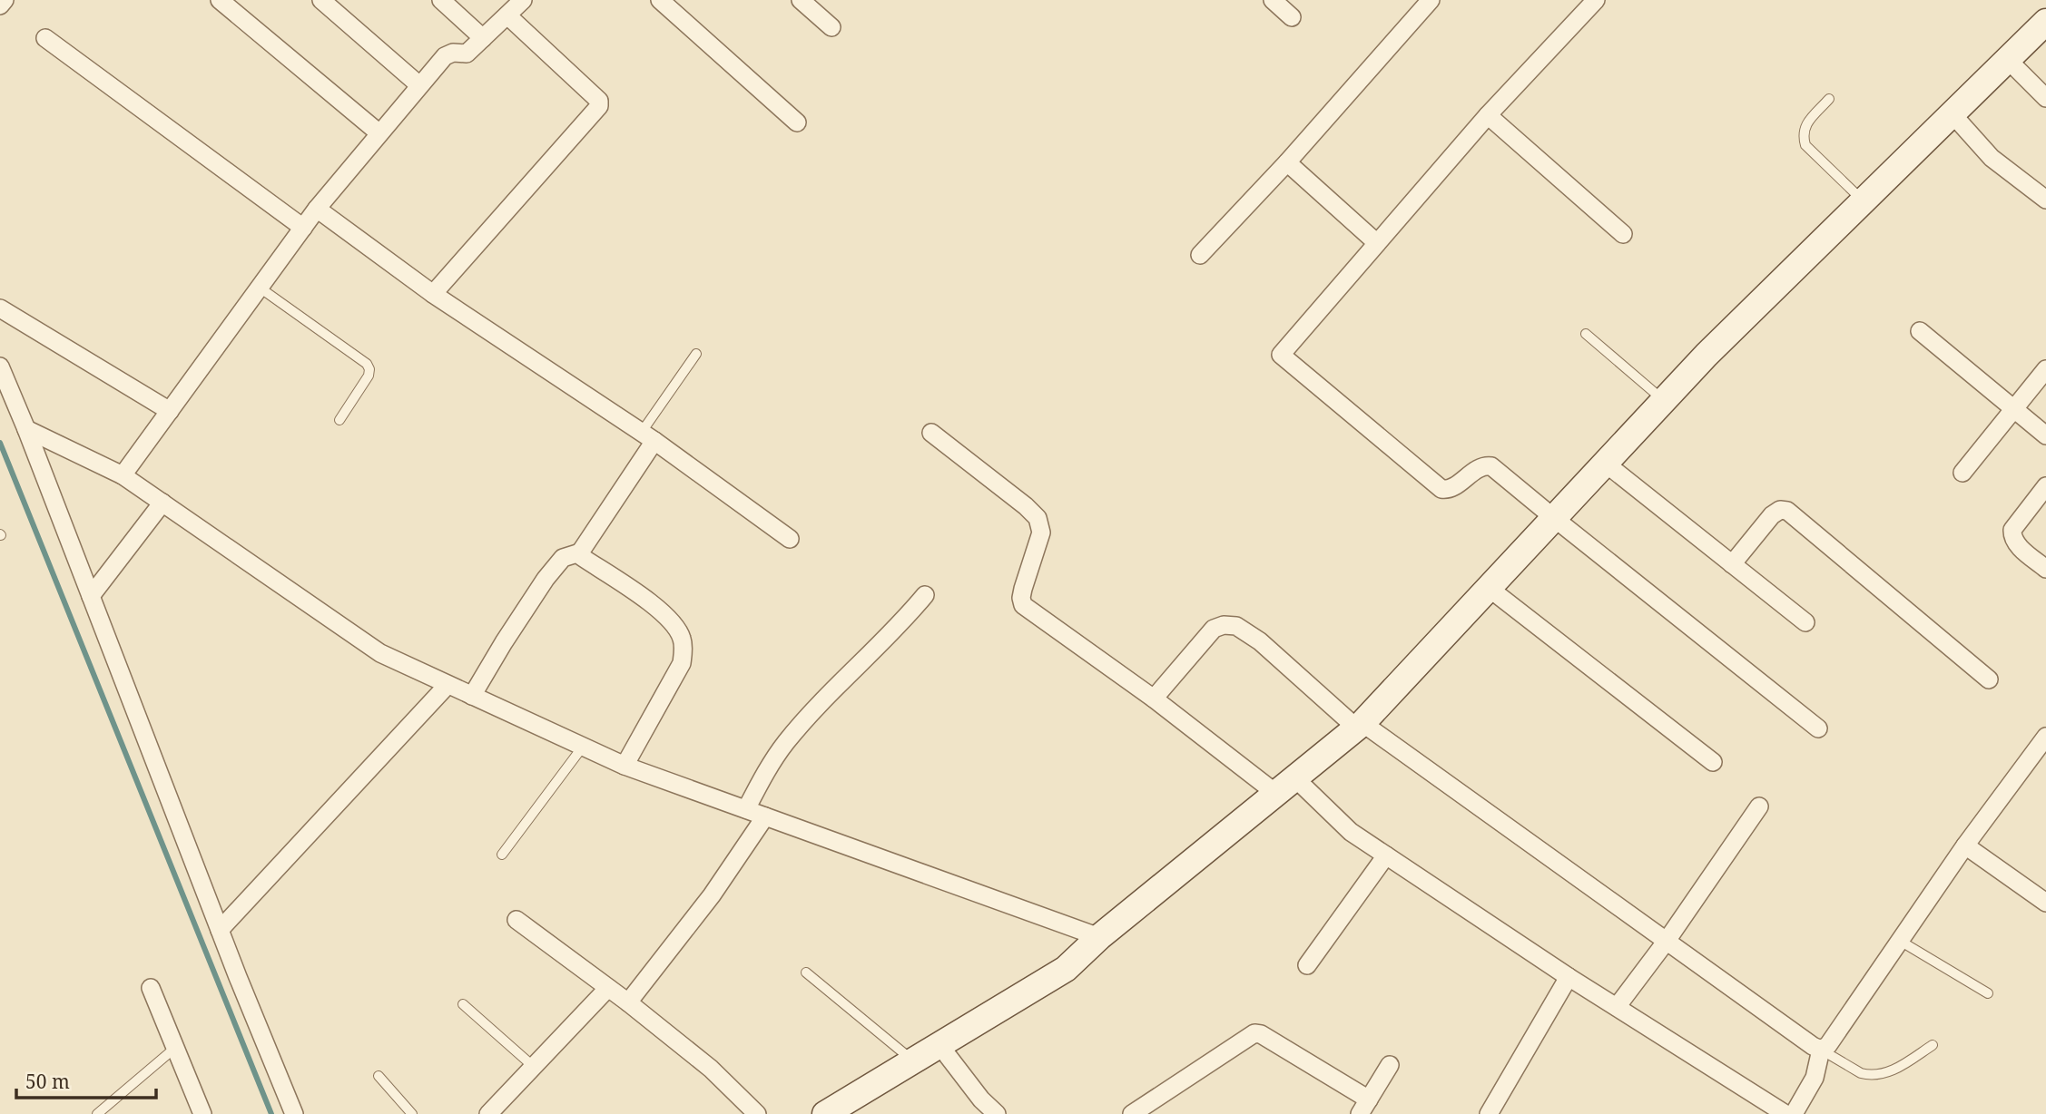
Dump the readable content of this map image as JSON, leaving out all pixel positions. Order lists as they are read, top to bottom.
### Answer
{
  "scale_bar": "50 m"
}
